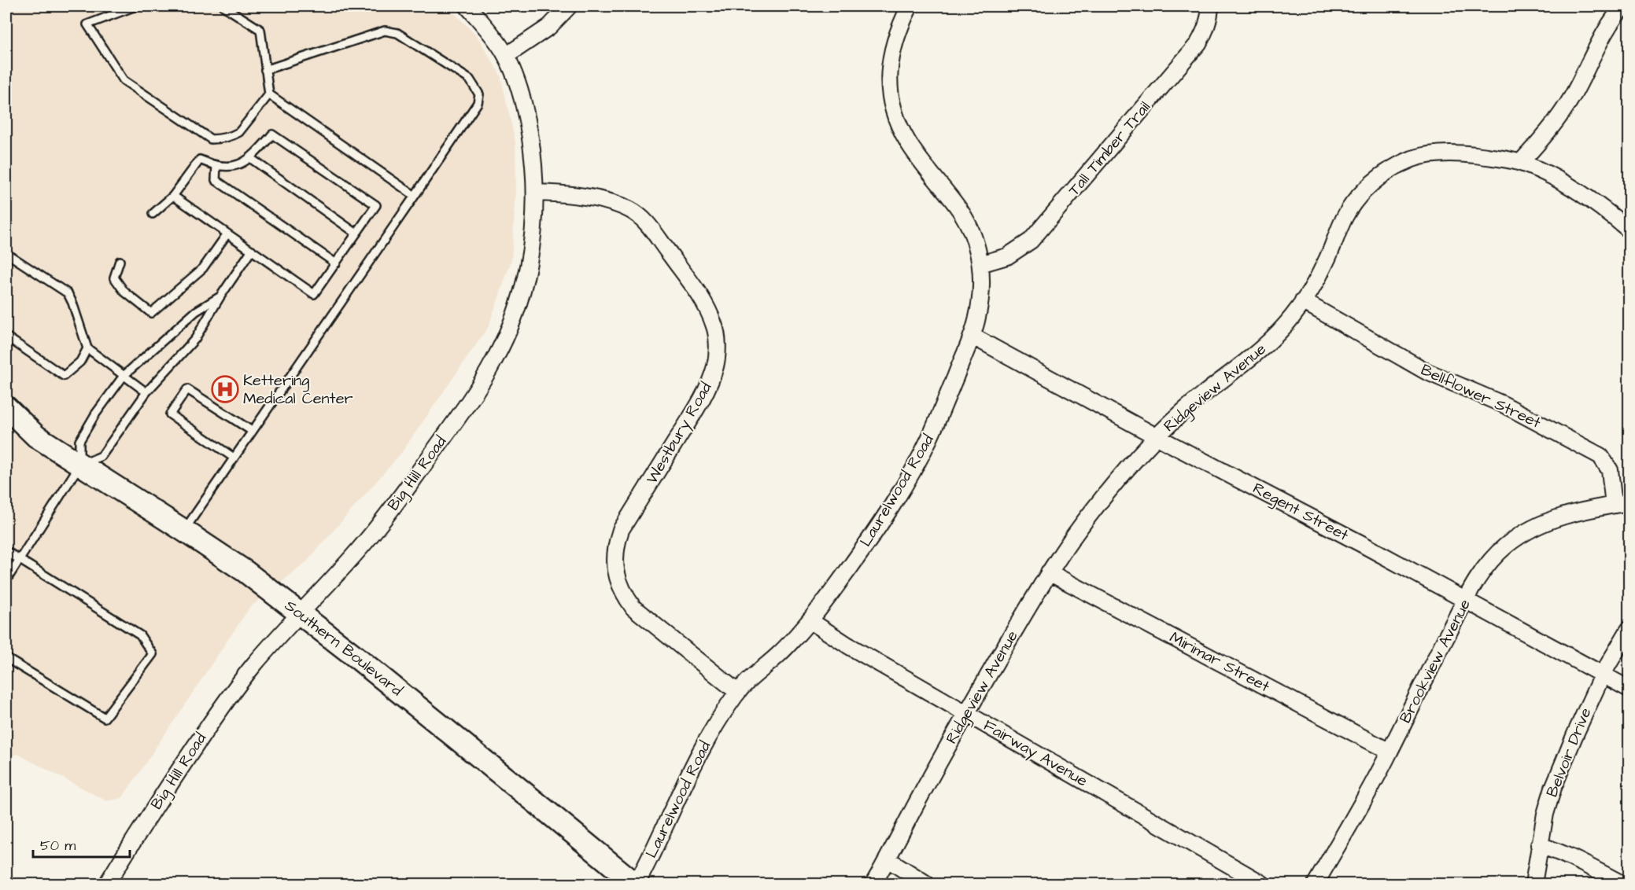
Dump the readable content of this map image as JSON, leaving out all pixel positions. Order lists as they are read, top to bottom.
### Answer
{
  "streets": {
    "street": [
      "Tall Timber Trail",
      "Ridgeview Avenue",
      "Bellflower Street",
      "Westbury Road",
      "Big Hill Road",
      "Laurelwood Road",
      "Regent Street",
      "Southern Boulevard",
      "Brookview Avenue",
      "Mirimar Street",
      "Belvoir Drive",
      "Fairway Avenue"
    ]
  },
  "crossings": [
    ["Tall Timber Trail", "Laurelwood Road"],
    ["Ridgeview Avenue", "Bellflower Street"],
    ["Ridgeview Avenue", "Regent Street"],
    ["Ridgeview Avenue", "Mirimar Street"],
    ["Ridgeview Avenue", "Fairway Avenue"],
    ["Bellflower Street", "Brookview Avenue"],
    ["Westbury Road", "Big Hill Road"],
    ["Westbury Road", "Laurelwood Road"],
    ["Big Hill Road", "Southern Boulevard"],
    ["Laurelwood Road", "Regent Street"],
    ["Laurelwood Road", "Southern Boulevard"],
    ["Laurelwood Road", "Fairway Avenue"],
    ["Regent Street", "Brookview Avenue"],
    ["Regent Street", "Belvoir Drive"],
    ["Brookview Avenue", "Mirimar Street"]
  ],
  "places": {
    "hospital": ["Kettering Medical Center"]
  },
  "scale_bar": "50 m"
}
